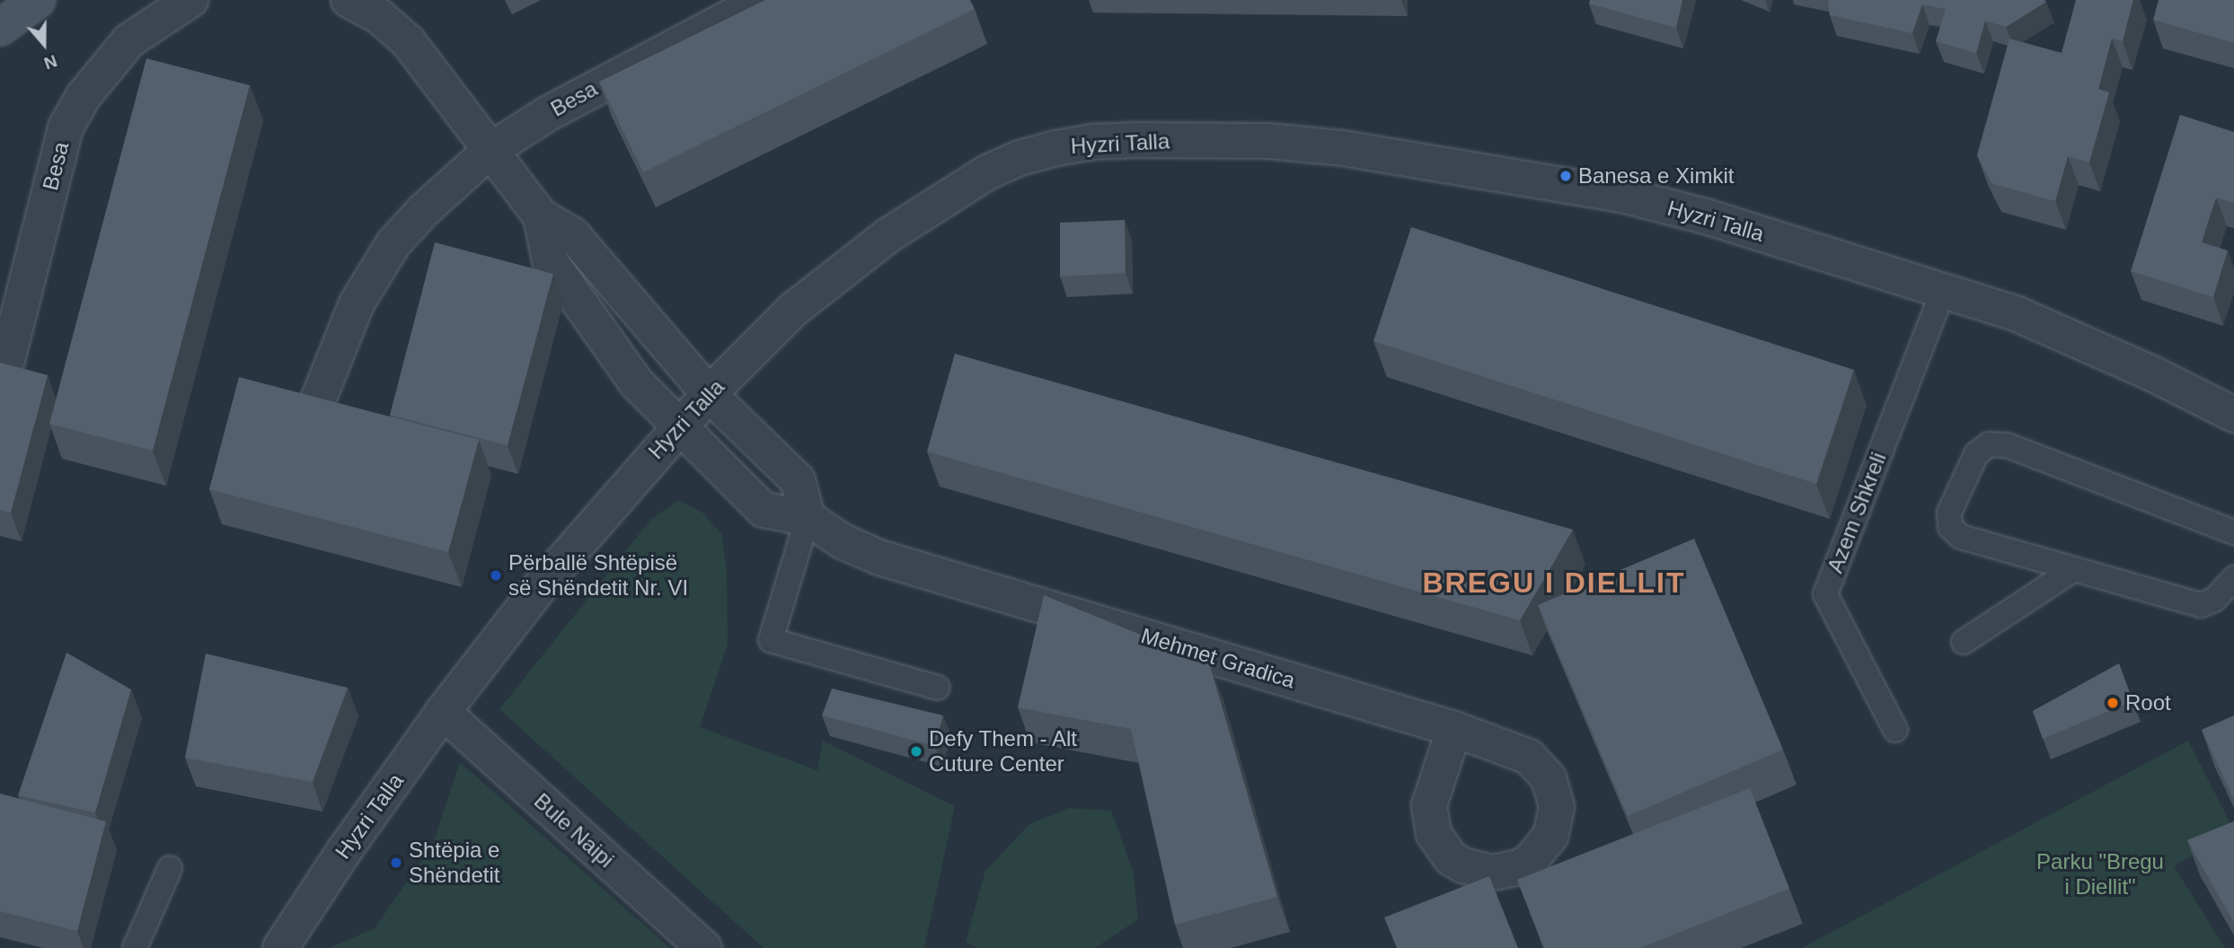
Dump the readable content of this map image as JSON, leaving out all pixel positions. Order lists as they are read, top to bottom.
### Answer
{
  "streets": {
    "street": [
      "Besa",
      "Hyzri Talla",
      "Mehmet Gradica",
      "Bule Naipi"
    ],
    "lane": ["Azem Shkreli"]
  },
  "crossings": [
    ["Hyzri Talla", "Azem Shkreli"],
    ["Hyzri Talla", "Mehmet Gradica"],
    ["Hyzri Talla", "Bule Naipi"]
  ],
  "districts": ["BREGU I DIELLIT"],
  "parks": ["Parku \"Bregu i Diellit\""],
  "places": [
    "Banesa e Ximkit",
    "Përballë Shtëpisë së Shëndetit Nr. VI",
    "Root",
    "Defy Them - Alt Cuture Center",
    "Shtëpia e Shëndetit"
  ],
  "north": "bottom"
}
